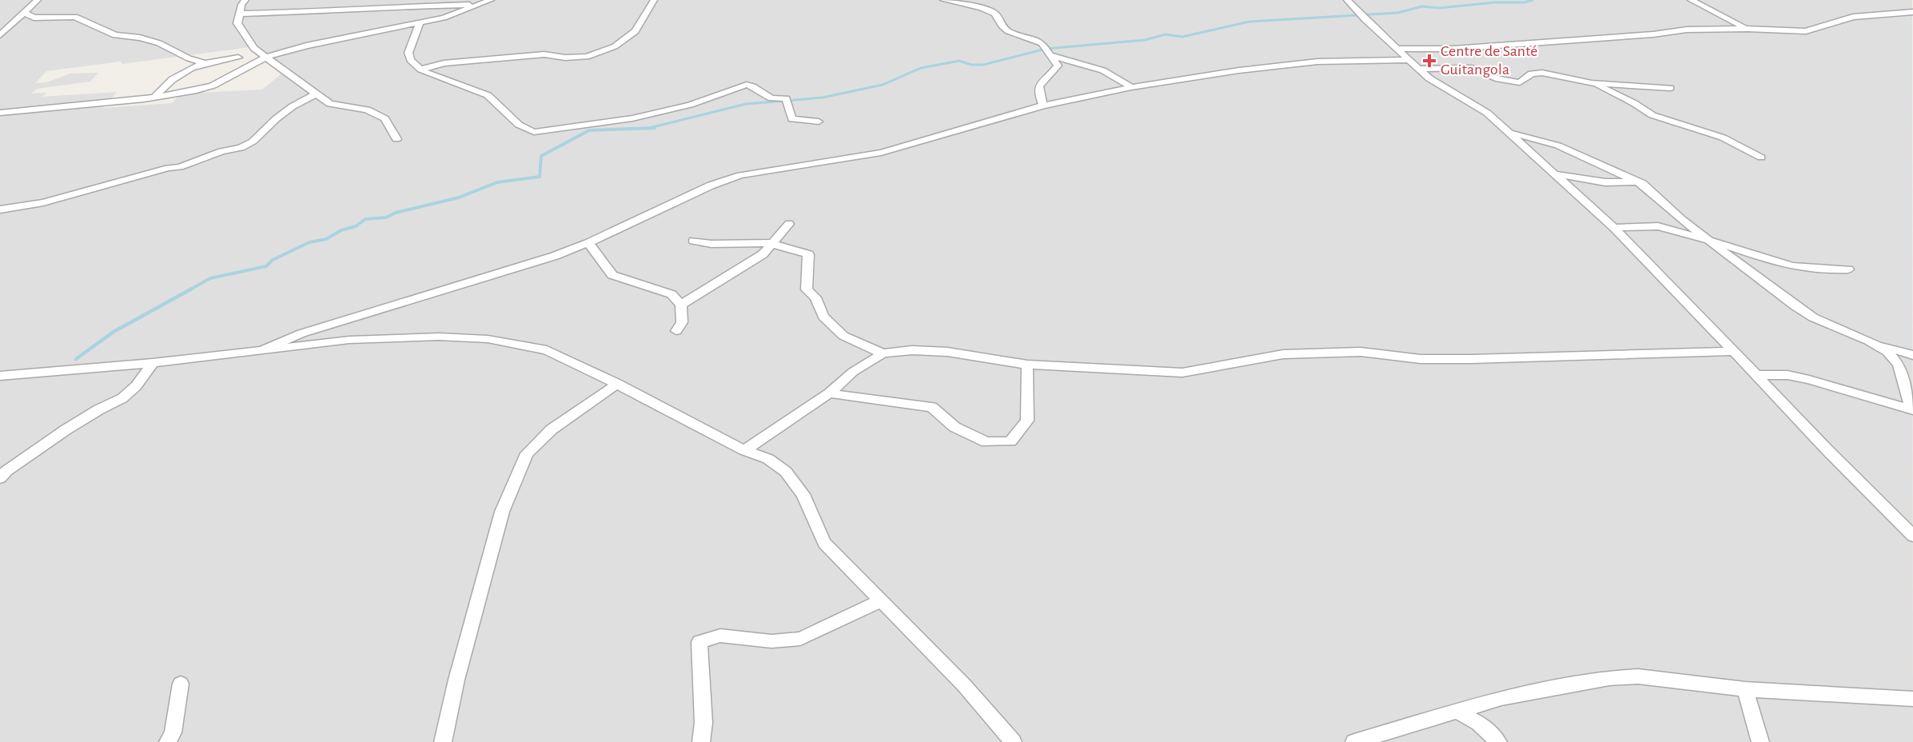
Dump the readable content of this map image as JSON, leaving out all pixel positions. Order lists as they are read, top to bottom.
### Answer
{
  "places": {
    "health": ["Centre de Santé Guitangola"]
  }
}
